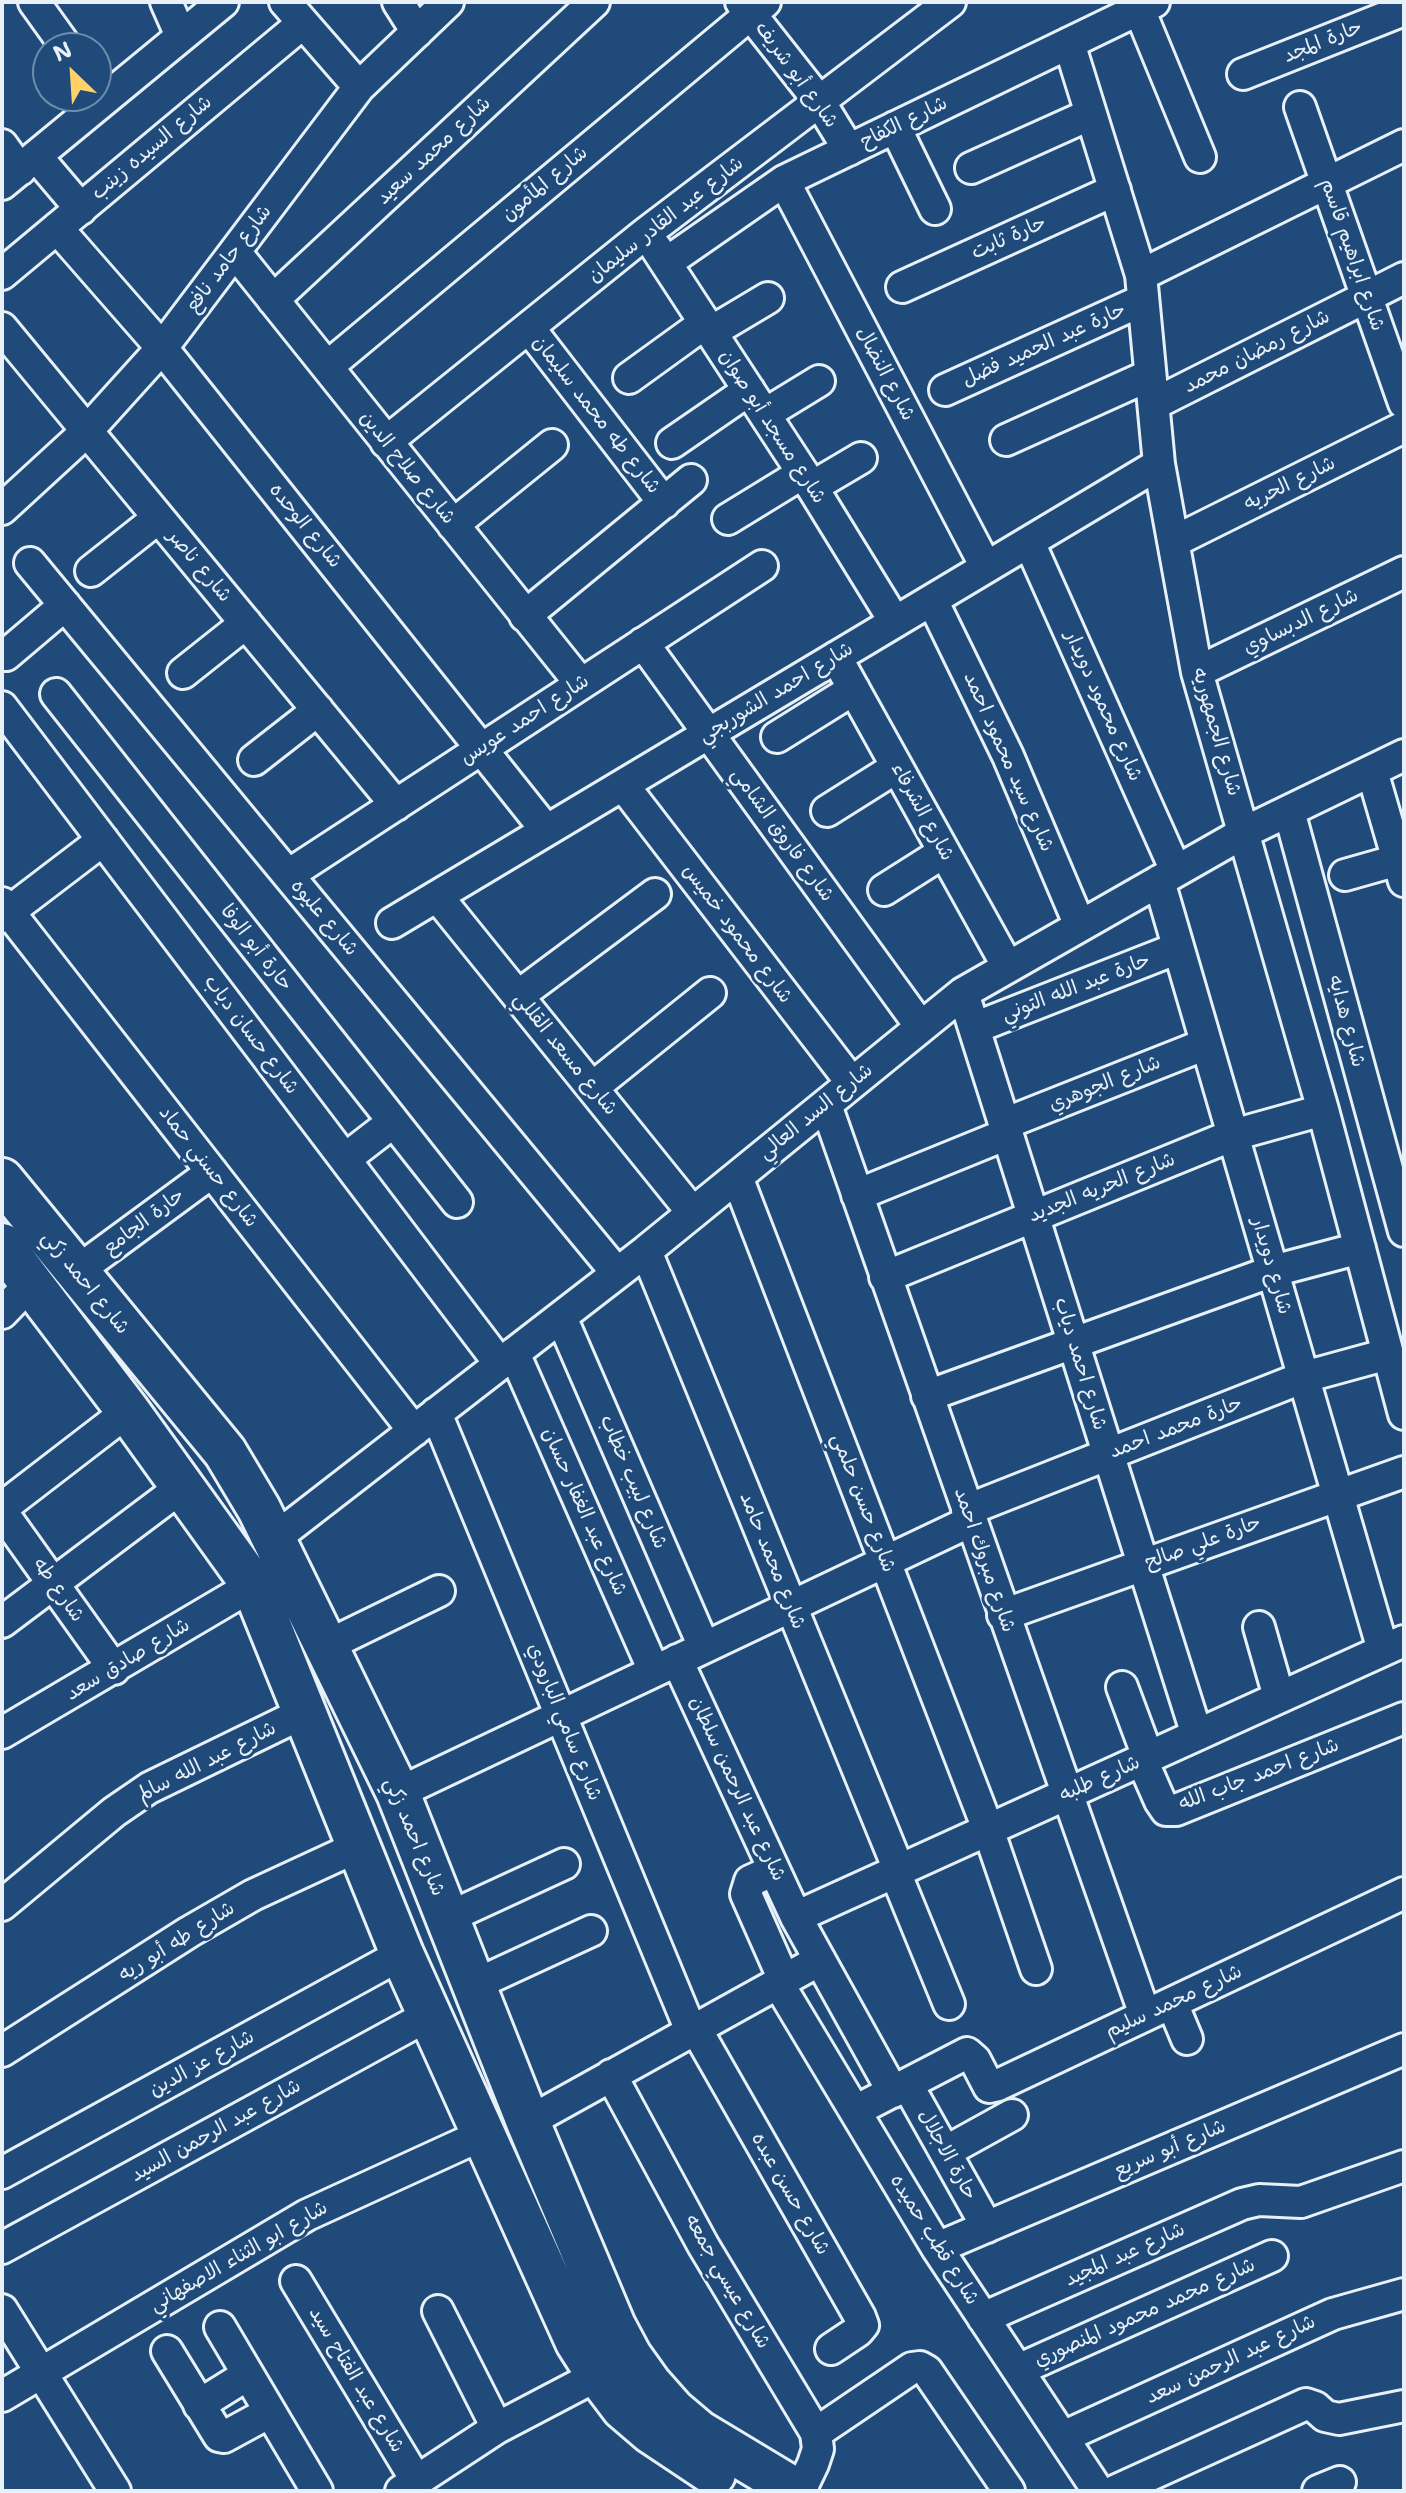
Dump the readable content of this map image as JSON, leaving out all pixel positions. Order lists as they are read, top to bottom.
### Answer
{
  "streets": {
    "street": [
      "حارة المجد",
      "شارع أبو شريف",
      "شارع الكفاح",
      "شارع السيده زينب",
      "شارع محمد سعيد",
      "شارع المأمون",
      "شارع عبد القادر سليمان",
      "حارة ثابت",
      "شارع ابراهيم قاسم",
      "شارع حامد نافع",
      "حارة عبد الحميد فضل",
      "شارع رمضان محمد",
      "شارع النضال",
      "شارع طه محمد سليمان",
      "شارع مسجد أبو صوان",
      "شارع صلاح الدين",
      "شارع الحريه",
      "شارع الوحده",
      "شارع ناصر",
      "شارع الدبساوي",
      "شارع احمد الشوربجي",
      "شارع محمود دويدار",
      "شارع احمد عويس",
      "شارع الجمهوريه",
      "شارع سيد محمود احمد",
      "شارع الشرفاء",
      "شارع فاروق الشامي",
      "شارع عليوه",
      "شارع محمود خميس",
      "حارة أبو الوفا",
      "حارة عبد الله التوني",
      "شارع هدايه",
      "شارع حسان دياب",
      "شارع مسعد القللي",
      "شارع الجوهري",
      "شارع السد العالي",
      "شارع حسني حماد",
      "شارع الحريه الجديد",
      "حارة الجامع",
      "شارع دويدار",
      "شارع احمد زكي",
      "شارع احمد دياب",
      "حارة محمد احمد",
      "شارع لبيب خطاب",
      "شارع حسن حلمي",
      "شارع عبد الغفار حسان",
      "حارة علي صالح",
      "شارع مبروك احمد",
      "شارع محمد حامد",
      "شارع طه",
      "شارع صادق سعد",
      "شارع سامي البارودي",
      "شارع عبد الله سالم",
      "شارع احمد جاب الله",
      "شارع طلبه",
      "شارع عبد الرحمن سلطان",
      "شارع طه أبو ريه",
      "شارع محمد سليم",
      "شارع عز الدين",
      "شارع عبد الرحمن السيد",
      "شارع أبو سريع",
      "حارة الاجلال",
      "شارع حسن عبده",
      "شارع قطب حميده",
      "شارع عبد المجيد",
      "شارع ابو الثناء الاصفهاني",
      "شارع عيسي جمعه",
      "شارع محمد محمود المنصوري",
      "شارع عبد الرحمن سعد",
      "شارع عبد الفتاح سيد"
    ]
  },
  "crossings": [
    ["شارع أبو شريف", "شارع الكفاح"],
    ["شارع أبو شريف", "شارع المأمون"],
    ["شارع أبو شريف", "شارع عبد القادر سليمان"],
    ["شارع الكفاح", "شارع النضال"],
    ["شارع الكفاح", "شارع مسجد أبو صوان"],
    ["شارع الكفاح", "شارع الجمهوريه"],
    ["شارع السيده زينب", "شارع الوحده"],
    ["شارع محمد سعيد", "شارع صلاح الدين"],
    ["شارع المأمون", "شارع صلاح الدين"],
    ["شارع عبد القادر سليمان", "شارع طه محمد سليمان"],
    ["شارع عبد القادر سليمان", "شارع مسجد أبو صوان"],
    ["شارع عبد القادر سليمان", "شارع صلاح الدين"],
    ["حارة ثابت", "شارع الجمهوريه"],
    ["شارع ابراهيم قاسم", "حارة عبد الحميد فضل"],
    ["شارع ابراهيم قاسم", "شارع رمضان محمد"],
    ["شارع حامد نافع", "شارع صلاح الدين"],
    ["شارع حامد نافع", "شارع الوحده"],
    ["شارع حامد نافع", "شارع ناصر"],
    ["حارة عبد الحميد فضل", "شارع الجمهوريه"],
    ["شارع رمضان محمد", "شارع الجمهوريه"],
    ["شارع النضال", "شارع احمد الشوربجي"],
    ["شارع مسجد أبو صوان", "شارع احمد الشوربجي"],
    ["شارع صلاح الدين", "شارع احمد عويس"],
    ["شارع الحريه", "شارع الجمهوريه"],
    ["شارع الوحده", "شارع احمد الشوربجي"],
    ["شارع الوحده", "شارع احمد عويس"],
    ["شارع ناصر", "شارع احمد عويس"],
    ["شارع الدبساوي", "شارع الجمهوريه"],
    ["شارع احمد الشوربجي", "شارع محمود دويدار"],
    ["شارع احمد الشوربجي", "شارع الجمهوريه"],
    ["شارع احمد الشوربجي", "شارع سيد محمود احمد"],
    ["شارع احمد الشوربجي", "شارع الشرفاء"],
    ["شارع احمد الشوربجي", "شارع فاروق الشامي"],
    ["شارع احمد الشوربجي", "شارع محمود خميس"],
    ["شارع احمد الشوربجي", "شارع مسعد القللي"],
    ["شارع محمود دويدار", "شارع السد العالي"],
    ["شارع محمود دويدار", "شارع دويدار"],
    ["شارع احمد عويس", "شارع فاروق الشامي"],
    ["شارع احمد عويس", "شارع عليوه"],
    ["شارع الجمهوريه", "شارع السد العالي"],
    ["شارع الجمهوريه", "شارع الحريه الجديد"],
    ["شارع الجمهوريه", "حارة محمد احمد"],
    ["شارع سيد محمود احمد", "شارع السد العالي"],
    ["شارع الشرفاء", "شارع السد العالي"],
    ["شارع فاروق الشامي", "شارع السد العالي"],
    ["شارع عليوه", "شارع السد العالي"],
    ["شارع محمود خميس", "شارع السد العالي"],
    ["حارة عبد الله التوني", "شارع دويدار"],
    ["حارة عبد الله التوني", "شارع احمد دياب"],
    ["شارع هدايه", "شارع السد العالي"],
    ["شارع حسان دياب", "شارع السد العالي"],
    ["شارع حسان دياب", "شارع عبد الغفار حسان"],
    ["شارع مسعد القللي", "شارع السد العالي"],
    ["شارع الجوهري", "شارع دويدار"],
    ["شارع الجوهري", "شارع احمد دياب"],
    ["شارع الجوهري", "شارع مبروك احمد"],
    ["شارع السد العالي", "شارع حسني حماد"],
    ["شارع السد العالي", "شارع دويدار"],
    ["شارع السد العالي", "شارع احمد زكي"],
    ["شارع السد العالي", "شارع احمد دياب"],
    ["شارع السد العالي", "شارع لبيب خطاب"],
    ["شارع السد العالي", "شارع حسن حلمي"],
    ["شارع السد العالي", "شارع عبد الغفار حسان"],
    ["شارع السد العالي", "شارع مبروك احمد"],
    ["شارع السد العالي", "شارع محمد حامد"],
    ["شارع السد العالي", "شارع سامي البارودي"],
    ["شارع حسني حماد", "حارة الجامع"],
    ["شارع حسني حماد", "شارع سامي البارودي"],
    ["شارع الحريه الجديد", "شارع دويدار"],
    ["شارع الحريه الجديد", "شارع احمد دياب"],
    ["شارع الحريه الجديد", "شارع مبروك احمد"],
    ["حارة الجامع", "شارع احمد زكي"],
    ["شارع دويدار", "حارة محمد احمد"],
    ["شارع دويدار", "حارة علي صالح"],
    ["شارع دويدار", "شارع طلبه"],
    ["شارع احمد زكي", "حارة محمد احمد"],
    ["شارع احمد زكي", "شارع صادق سعد"],
    ["شارع احمد زكي", "شارع عبد الله سالم"],
    ["شارع احمد زكي", "شارع طه أبو ريه"],
    ["شارع احمد زكي", "شارع عز الدين"],
    ["شارع احمد زكي", "شارع عبد الرحمن السيد"],
    ["شارع احمد زكي", "شارع ابو الثناء الاصفهاني"],
    ["شارع احمد دياب", "حارة محمد احمد"],
    ["شارع احمد دياب", "حارة علي صالح"],
    ["شارع احمد دياب", "شارع طلبه"],
    ["حارة محمد احمد", "شارع لبيب خطاب"],
    ["حارة محمد احمد", "شارع حسن حلمي"],
    ["حارة محمد احمد", "شارع عبد الغفار حسان"],
    ["حارة محمد احمد", "شارع مبروك احمد"],
    ["حارة محمد احمد", "شارع محمد حامد"],
    ["حارة محمد احمد", "شارع سامي البارودي"],
    ["حارة محمد احمد", "شارع عبد الرحمن سلطان"],
    ["شارع لبيب خطاب", "شارع عبد الغفار حسان"],
    ["شارع لبيب خطاب", "شارع عبد الرحمن سلطان"],
    ["شارع حسن حلمي", "شارع طلبه"],
    ["شارع عبد الغفار حسان", "شارع عبد الرحمن سلطان"],
    ["حارة علي صالح", "شارع مبروك احمد"],
    ["شارع مبروك احمد", "شارع طلبه"],
    ["شارع مبروك احمد", "شارع محمد سليم"],
    ["شارع محمد حامد", "شارع طلبه"],
    ["شارع طه", "شارع صادق سعد"],
    ["شارع سامي البارودي", "شارع حسن عبده"],
    ["شارع احمد جاب الله", "شارع طلبه"],
    ["شارع طلبه", "شارع عبد الرحمن سلطان"],
    ["شارع عبد الرحمن سلطان", "حارة الاجلال"],
    ["شارع عبد الرحمن سلطان", "شارع قطب حميده"],
    ["شارع محمد سليم", "حارة الاجلال"],
    ["شارع أبو سريع", "حارة الاجلال"],
    ["شارع أبو سريع", "شارع قطب حميده"],
    ["شارع قطب حميده", "شارع عبد المجيد"],
    ["شارع قطب حميده", "شارع محمد محمود المنصوري"],
    ["شارع قطب حميده", "شارع عبد الرحمن سعد"]
  ],
  "north": "top left"
}
